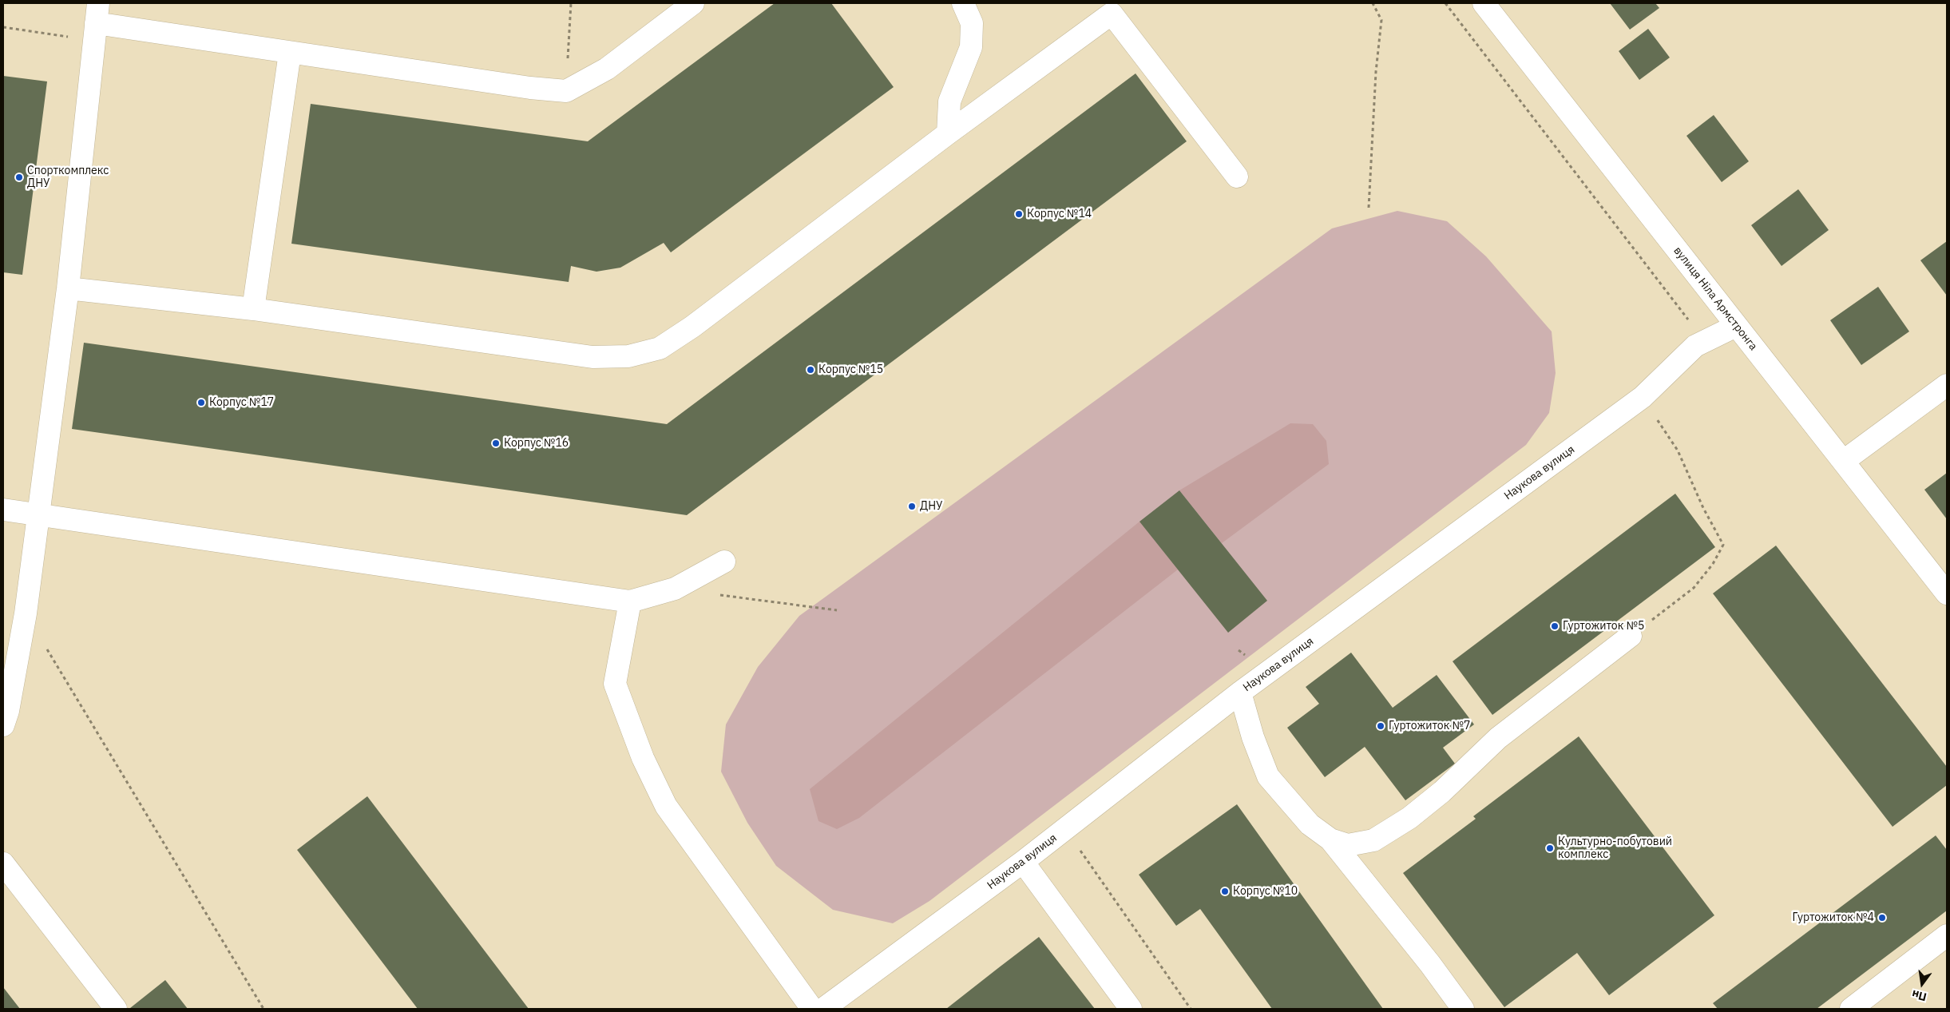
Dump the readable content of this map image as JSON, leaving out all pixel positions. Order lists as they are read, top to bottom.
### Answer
{
  "streets": {
    "street": ["вулиця Ніла Армстронга", "Наукова вулиця"]
  },
  "crossings": [
    ["вулиця Ніла Армстронга", "Наукова вулиця"]
  ],
  "places": [
    "Спорткомплекс ДНУ",
    "Корпус №14",
    "Корпус №15",
    "Корпус №17",
    "Корпус №16",
    "ДНУ",
    "Гуртожиток №5",
    "Гуртожиток №7",
    "Культурно-побутовий комплекс",
    "Корпус №10",
    "Гуртожиток №4"
  ],
  "north": "bottom"
}
